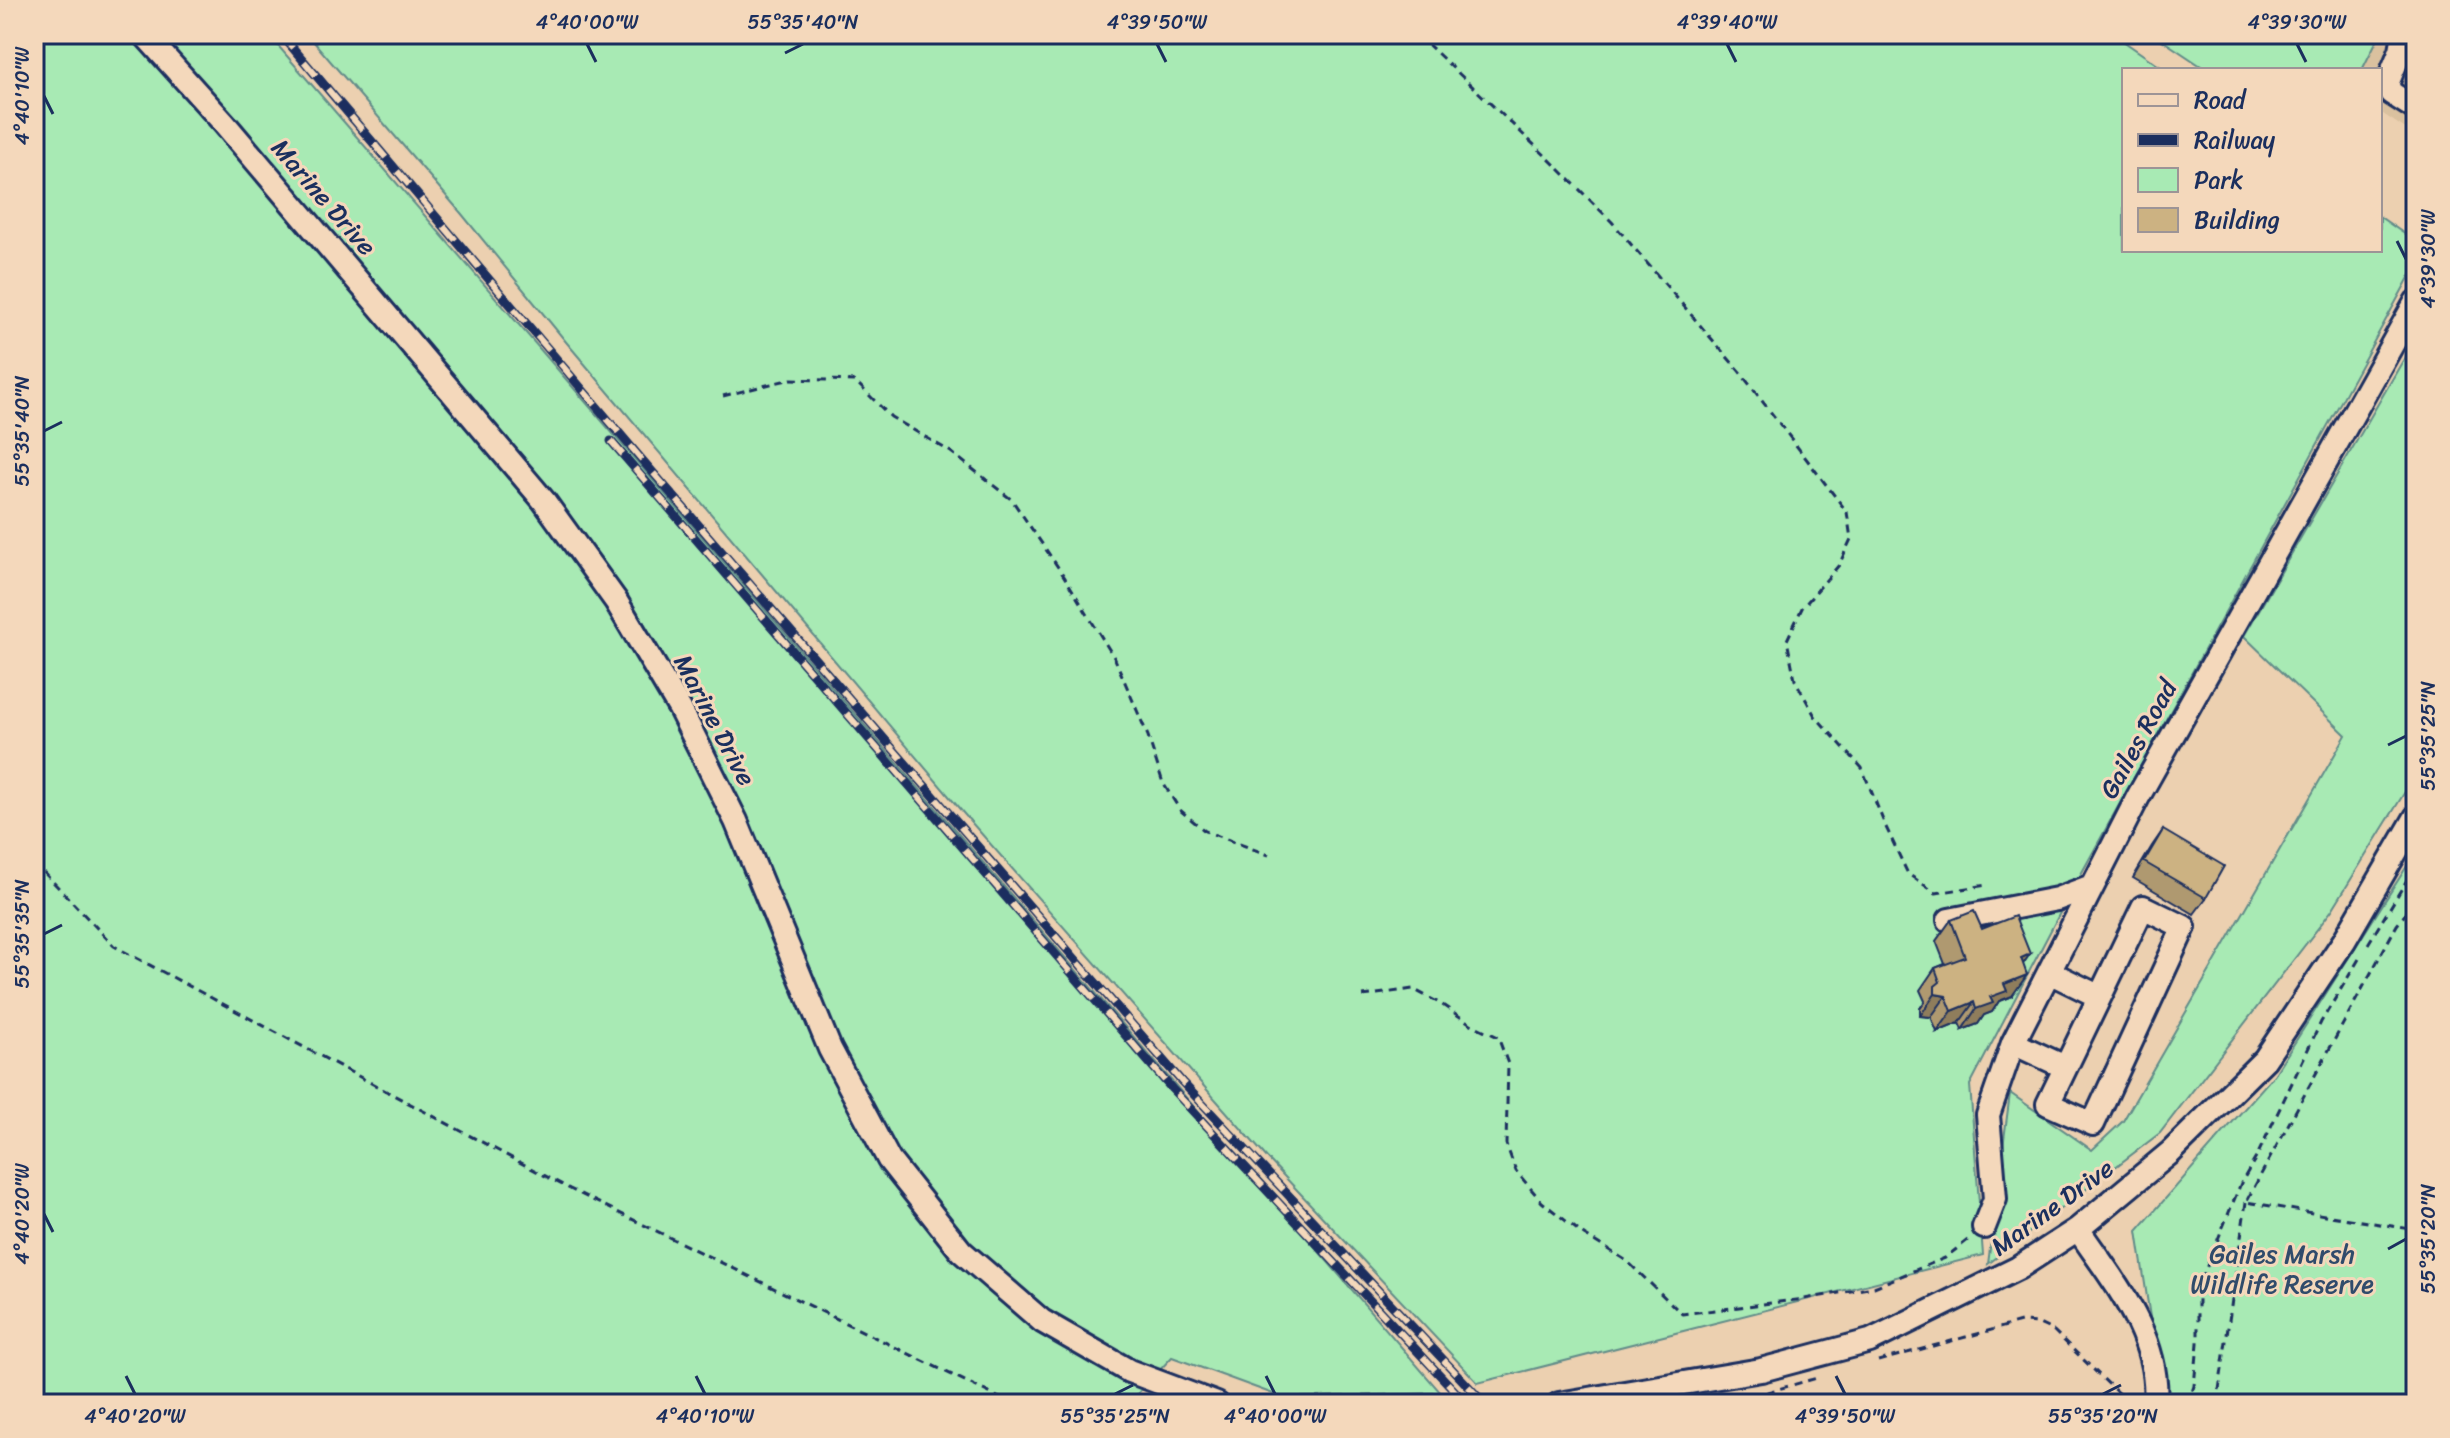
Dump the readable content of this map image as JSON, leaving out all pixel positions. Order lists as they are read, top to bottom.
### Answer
{
  "streets": {
    "street": ["Marine Drive", "Gailes Road"]
  },
  "parks": ["Gailes Marsh Wildlife Reserve"],
  "legend": [
    "Road",
    "Railway",
    "Park",
    "Building"
  ],
  "coordinates": [
    "4°40'00\"W",
    "55°35'40\"N",
    "4°39'50\"W",
    "4°39'40\"W",
    "4°39'30\"W",
    "4°40'10\"W",
    "55°35'25\"N",
    "55°35'35\"N",
    "4°40'20\"W",
    "55°35'20\"N"
  ]
}
